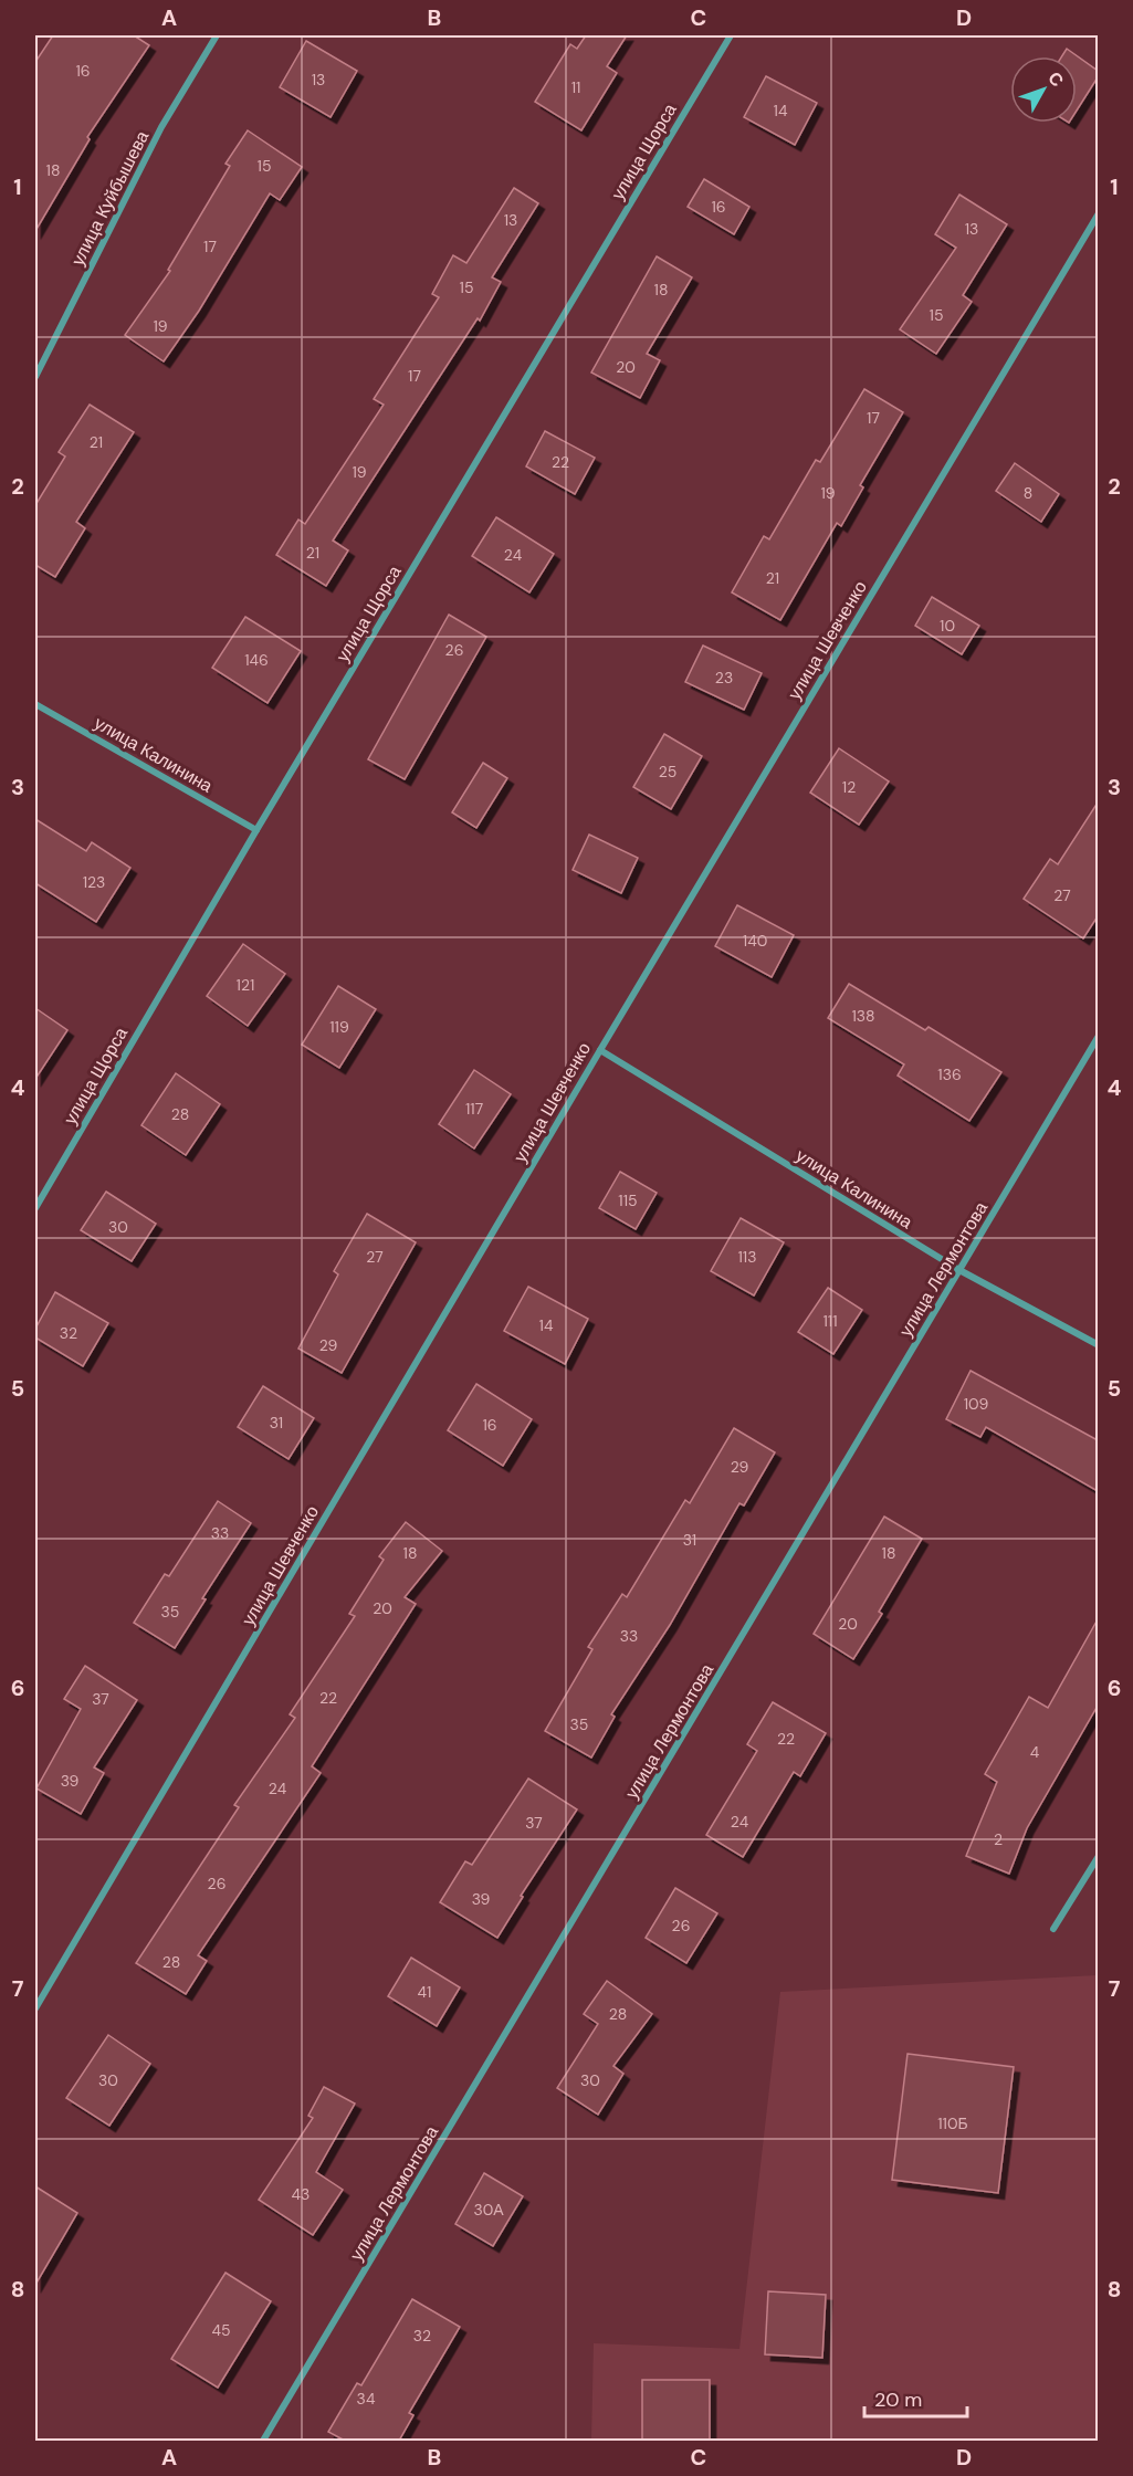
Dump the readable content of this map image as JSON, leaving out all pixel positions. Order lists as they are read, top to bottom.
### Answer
{
  "streets": {
    "street": [
      "улица Щорса",
      "улица Куйбышева",
      "улица Шевченко",
      "улица Калинина",
      "улица Лермонтова"
    ]
  },
  "crossings": [
    ["улица Щорса", "улица Калинина"],
    ["улица Шевченко", "улица Калинина"],
    ["улица Калинина", "улица Лермонтова"]
  ],
  "house_numbers": [
    "16",
    "13",
    "11",
    "14",
    "15",
    "18",
    "16",
    "13",
    "13",
    "17",
    "15",
    "18",
    "15",
    "19",
    "20",
    "17",
    "17",
    "21",
    "22",
    "19",
    "19",
    "8",
    "21",
    "24",
    "21",
    "10",
    "26",
    "146",
    "23",
    "25",
    "12",
    "123",
    "27",
    "140",
    "121",
    "138",
    "119",
    "136",
    "117",
    "28",
    "115",
    "30",
    "27",
    "113",
    "111",
    "14",
    "32",
    "29",
    "109",
    "31",
    "16",
    "29",
    "33",
    "31",
    "18",
    "18",
    "20",
    "35",
    "20",
    "33",
    "22",
    "37",
    "35",
    "22",
    "4",
    "39",
    "24",
    "24",
    "37",
    "2",
    "26",
    "39",
    "26",
    "28",
    "41",
    "28",
    "30",
    "30",
    "110Б",
    "43",
    "30А",
    "45",
    "32",
    "34"
  ],
  "scale_bar": "20 m",
  "north": "top right",
  "grid": {
    "columns": [
      "A",
      "B",
      "C",
      "D"
    ],
    "rows": [
      "1",
      "2",
      "3",
      "4",
      "5",
      "6",
      "7",
      "8"
    ]
  }
}
